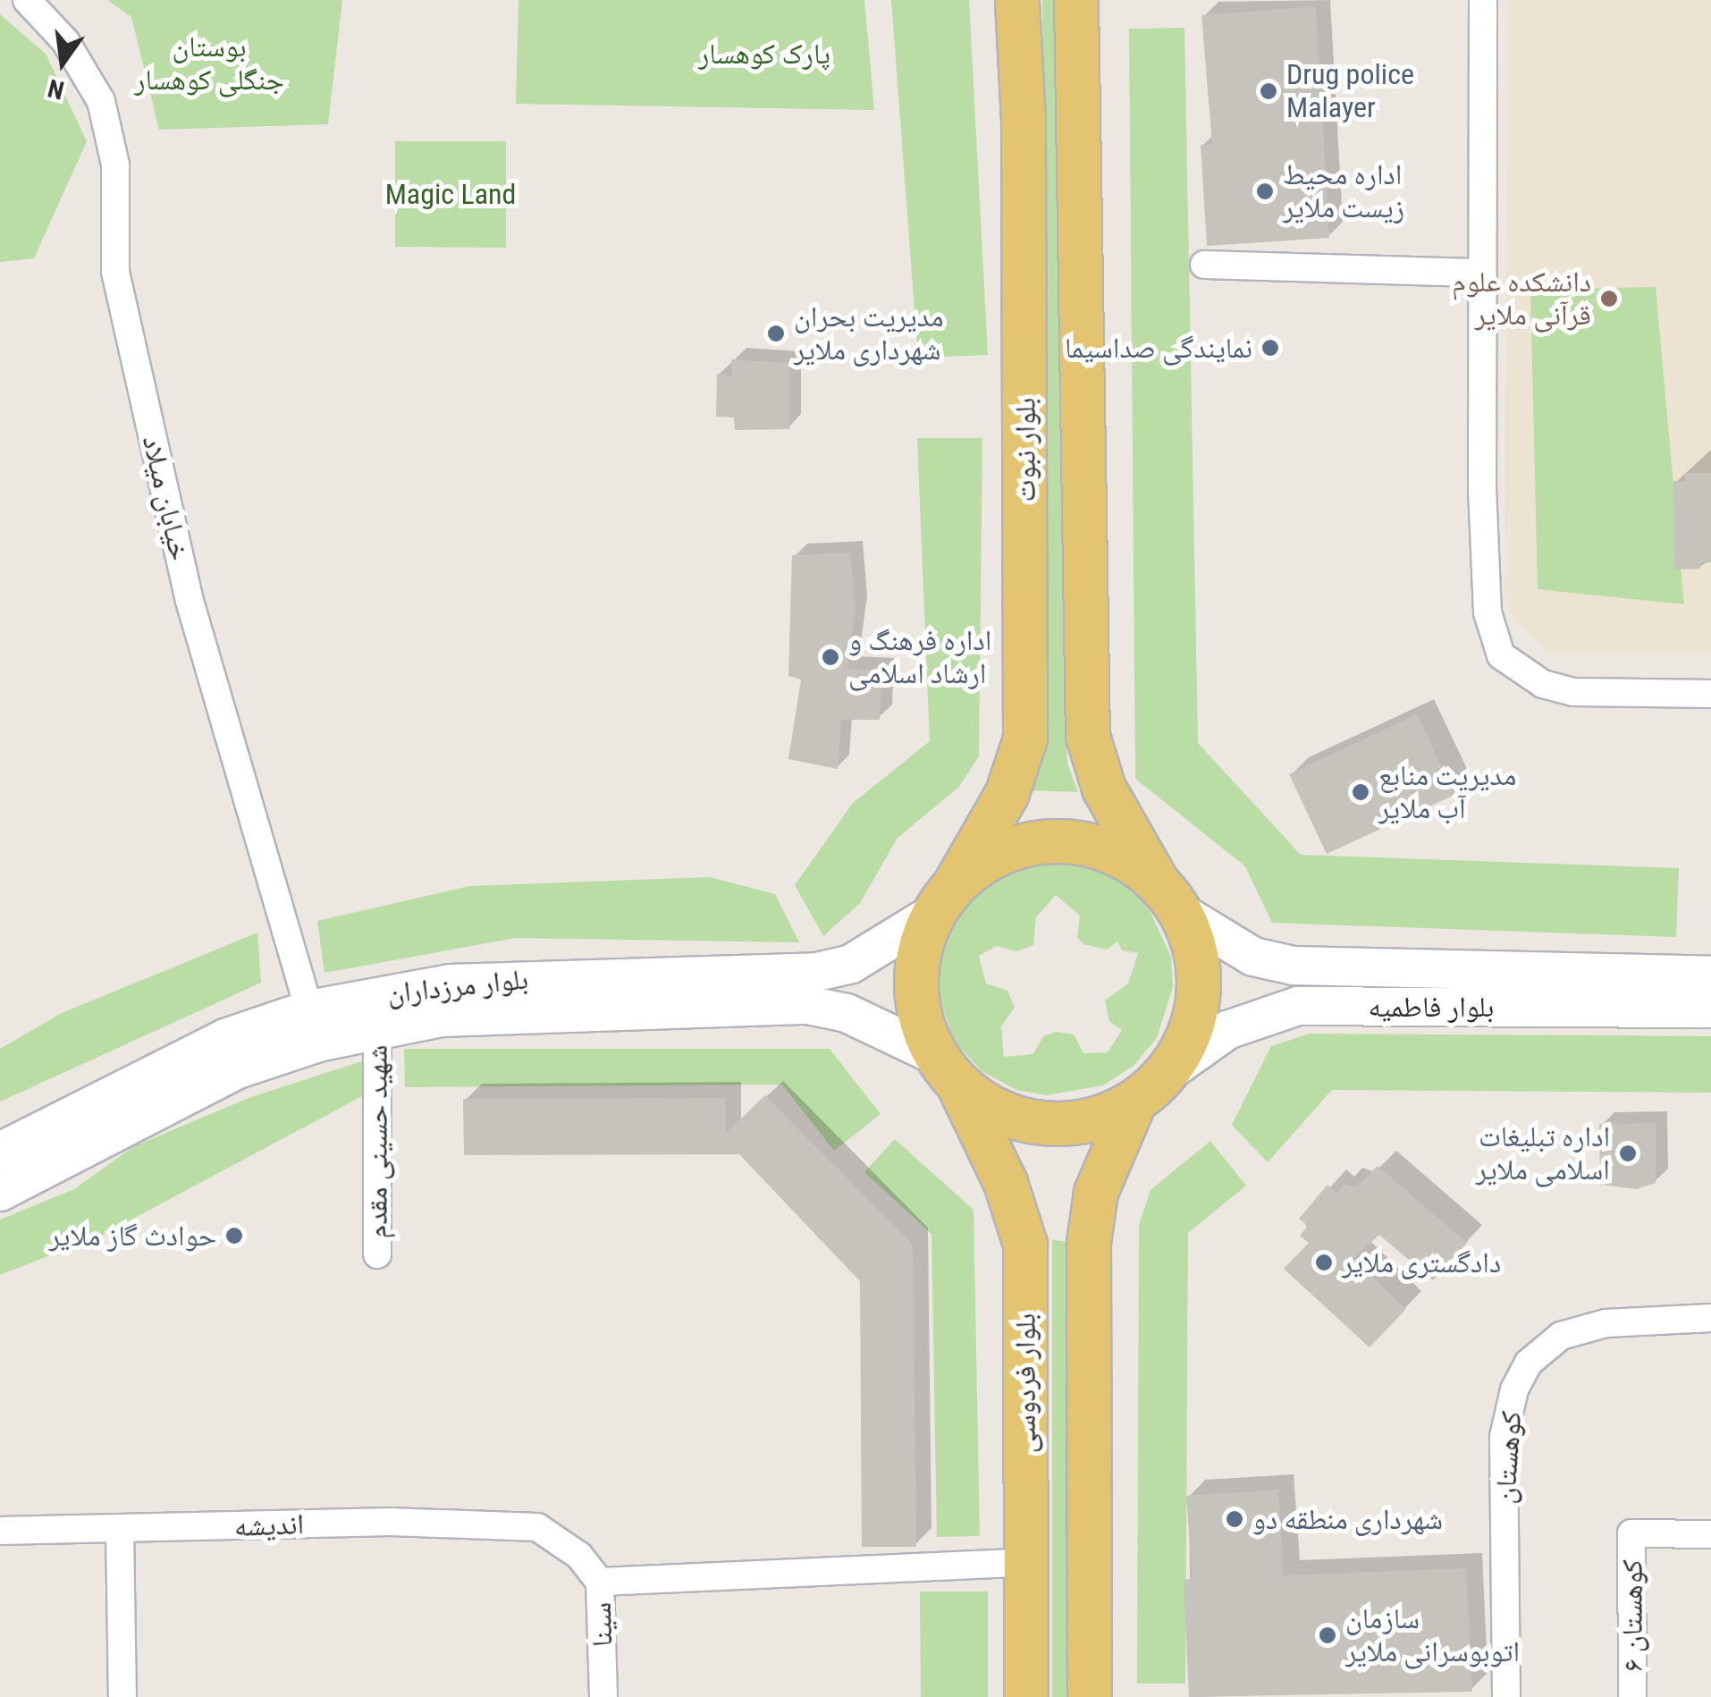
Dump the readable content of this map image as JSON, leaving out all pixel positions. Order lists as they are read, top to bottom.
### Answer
{
  "streets": {
    "main road": [
      "بلوار نبوت",
      "بلوار مرزداران",
      "بلوار فاطمیه",
      "بلوار فردوسی"
    ],
    "street": [
      "خیابان میلاد",
      "شهید حسینی مقدم",
      "کوهستان",
      "اندیشه",
      "کوهستان ۶",
      "سینا"
    ]
  },
  "crossings": [
    ["بلوار نبوت", "بلوار مرزداران"],
    ["بلوار نبوت", "بلوار فاطمیه"],
    ["بلوار نبوت", "بلوار فردوسی"],
    ["خیابان میلاد", "بلوار مرزداران"],
    ["بلوار مرزداران", "بلوار فاطمیه"],
    ["بلوار مرزداران", "شهید حسینی مقدم"],
    ["بلوار مرزداران", "بلوار فردوسی"],
    ["بلوار فاطمیه", "بلوار فردوسی"],
    ["اندیشه", "سینا"]
  ],
  "parks": ["بوستان جنگلی کوهسار", "پارک کوهسار", "Magic Land"],
  "places": [
    "Drug police Malayer",
    "اداره محیط زیست ملایر",
    "دانشکده علوم قرآنی ملایر",
    "مدیریت بحران شهرداری ملایر",
    "نمایندگی صداسیما",
    "اداره فرهنگ و ارشاد اسلامی",
    "مدیریت منابع آب ملایر",
    "اداره تبلیغات اسلامی ملایر",
    "حوادث گاز ملایر",
    "دادگستری ملایر",
    "شهرداری منطقه دو",
    "سازمان اتوبوسرانی ملایر"
  ],
  "north": "bottom"
}
